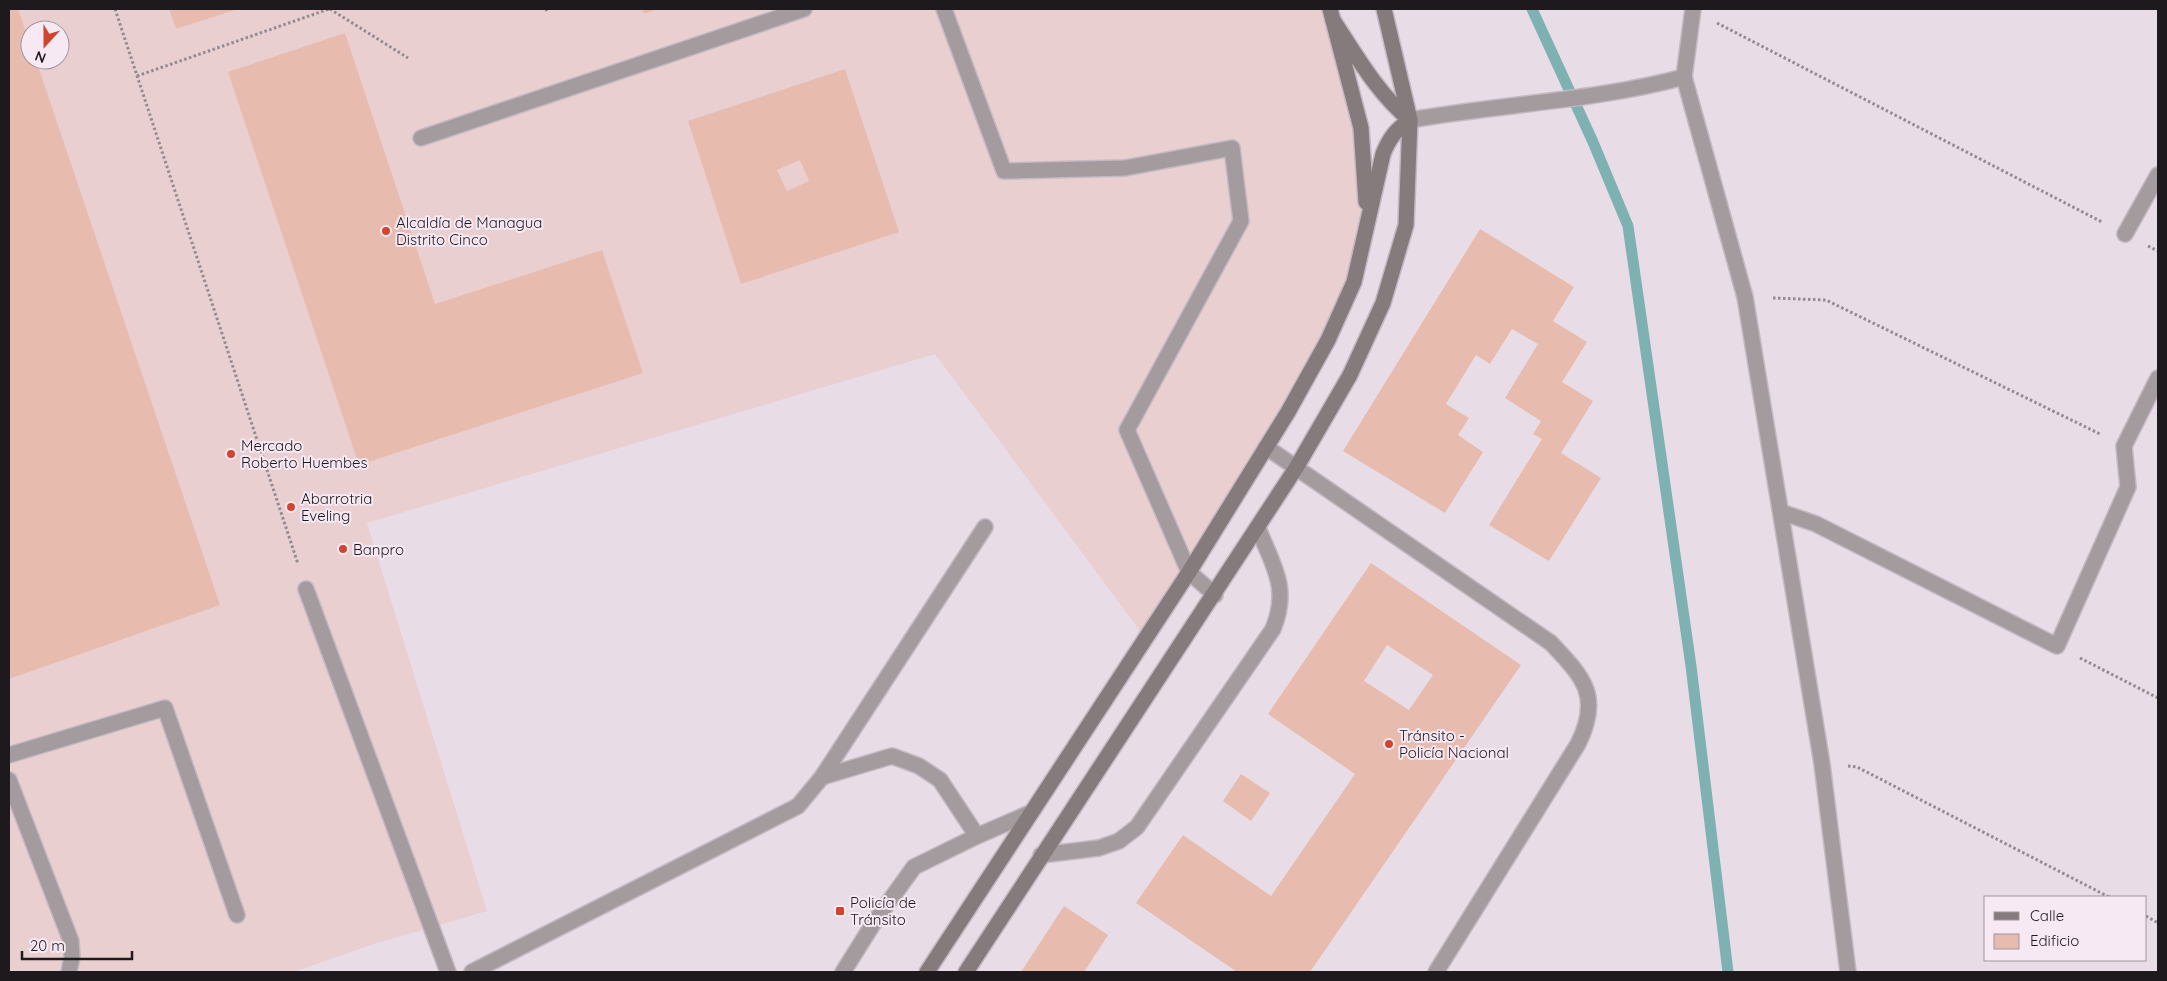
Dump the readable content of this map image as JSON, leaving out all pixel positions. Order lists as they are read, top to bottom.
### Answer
{
  "places": {
    "other": [
      "Alcaldía de Managua Distrito Cinco",
      "Mercado Roberto Huembes",
      "Abarrotria Eveling",
      "Banpro",
      "Tránsito - Policía Nacional"
    ],
    "transit": ["Policía de Tránsito"]
  },
  "legend": ["Calle", "Edificio"],
  "scale_bar": "20 m",
  "north": "bottom"
}
